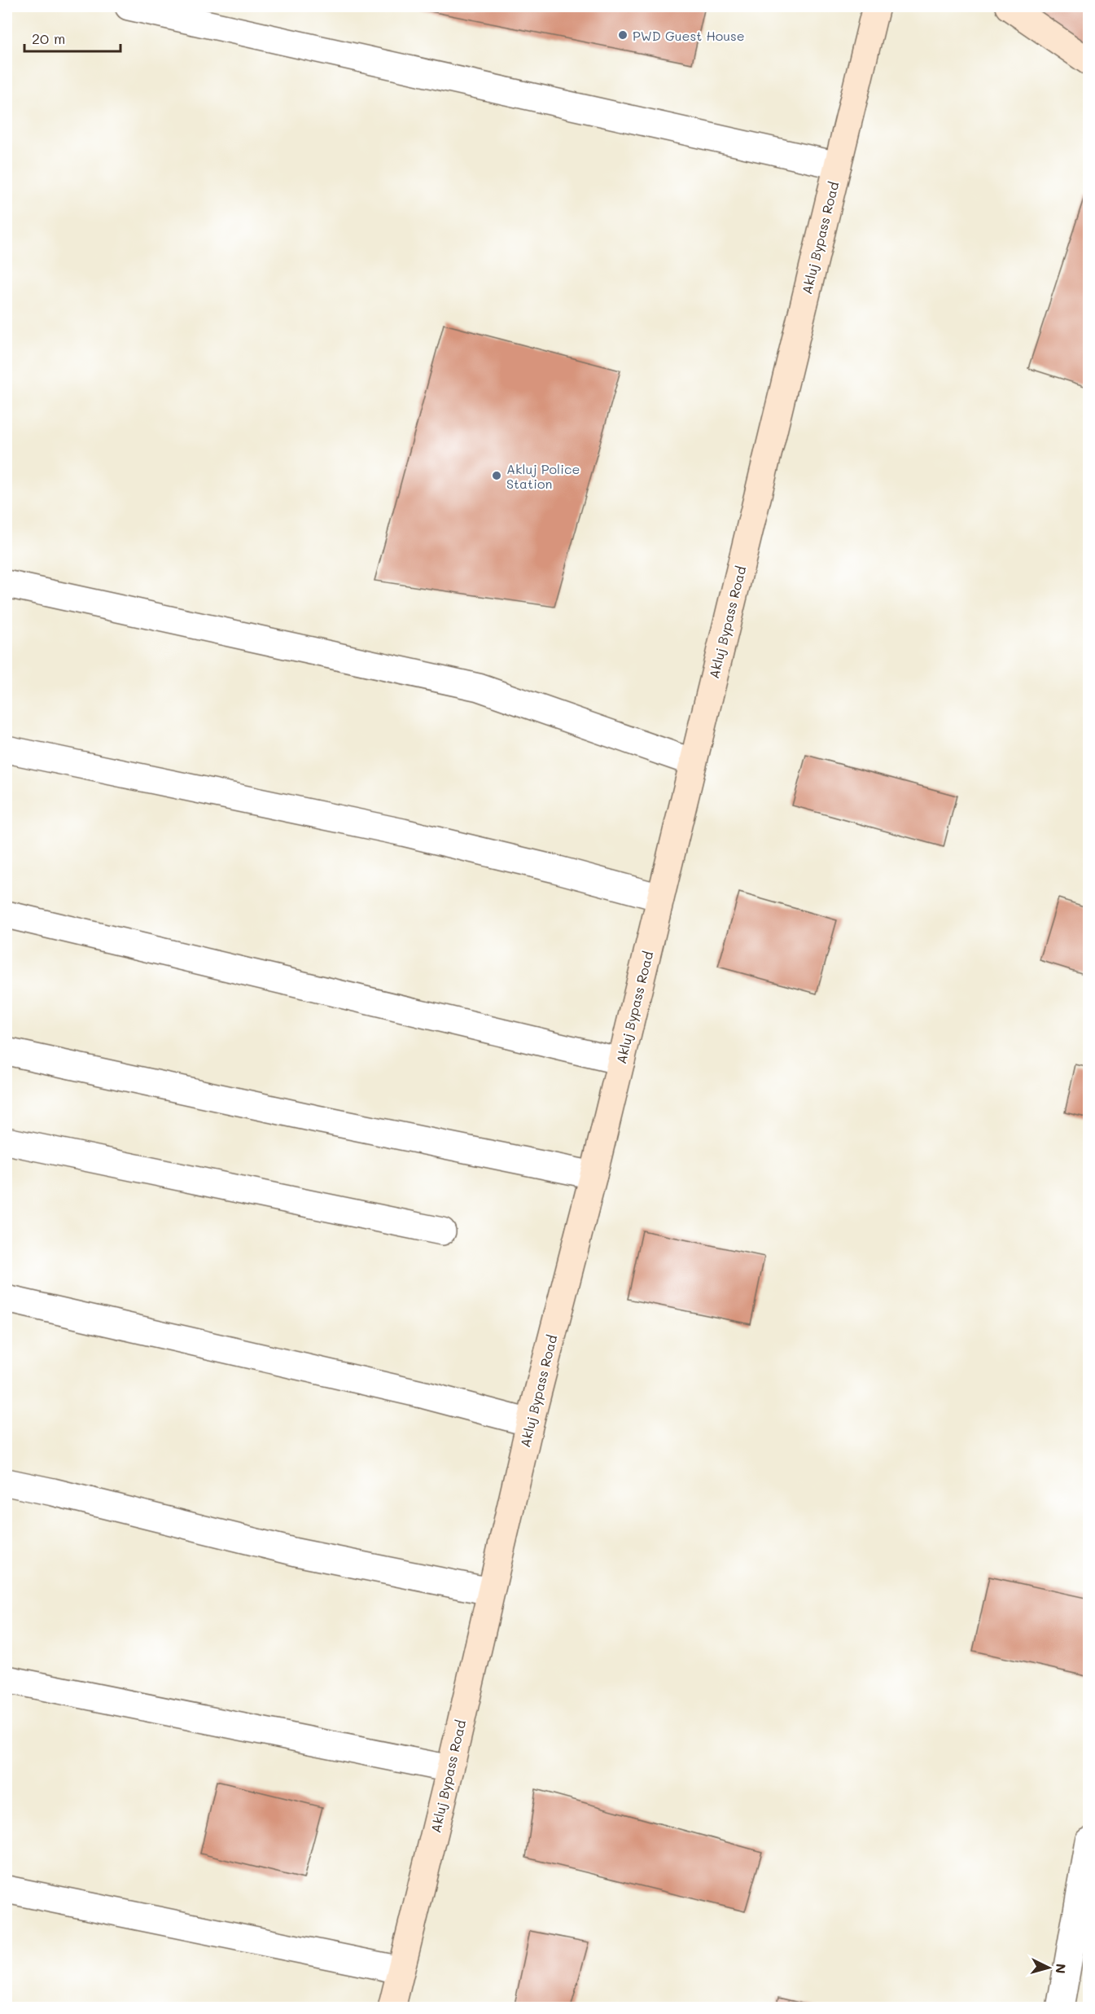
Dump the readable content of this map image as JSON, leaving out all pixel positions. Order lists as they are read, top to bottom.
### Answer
{
  "streets": {
    "main road": ["Akluj Bypass Road"]
  },
  "places": ["PWD Guest House", "Akluj Police Station"],
  "scale_bar": "20 m",
  "north": "right"
}
